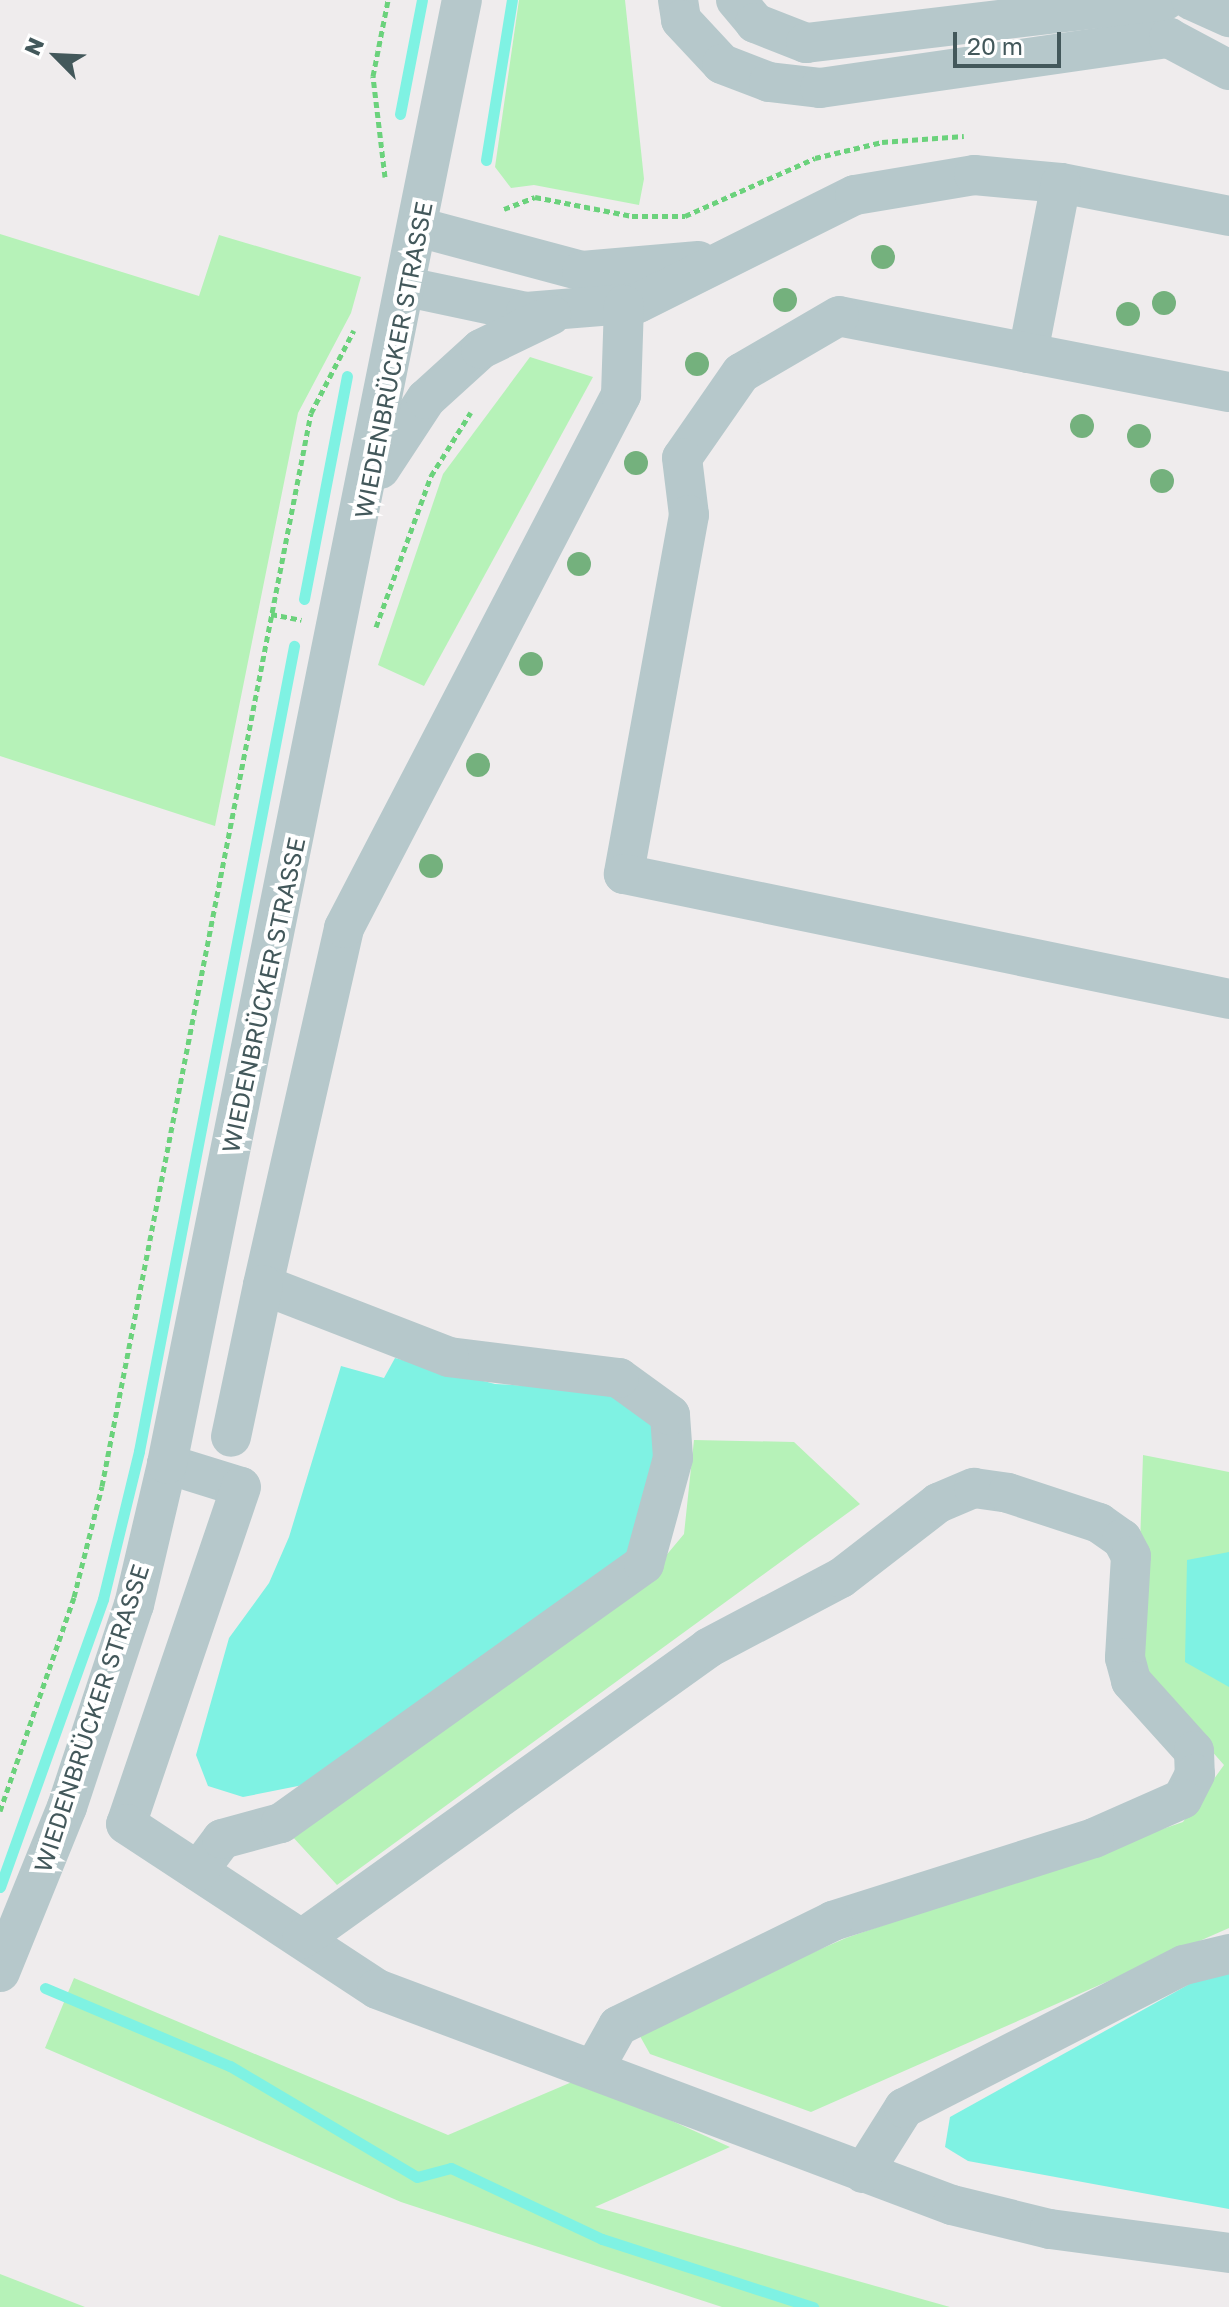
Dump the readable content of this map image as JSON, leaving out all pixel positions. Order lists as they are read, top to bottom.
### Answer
{
  "streets": {
    "street": ["WIEDENBRÜCKER STRASSE"]
  },
  "scale_bar": "20 m",
  "north": "top left"
}
